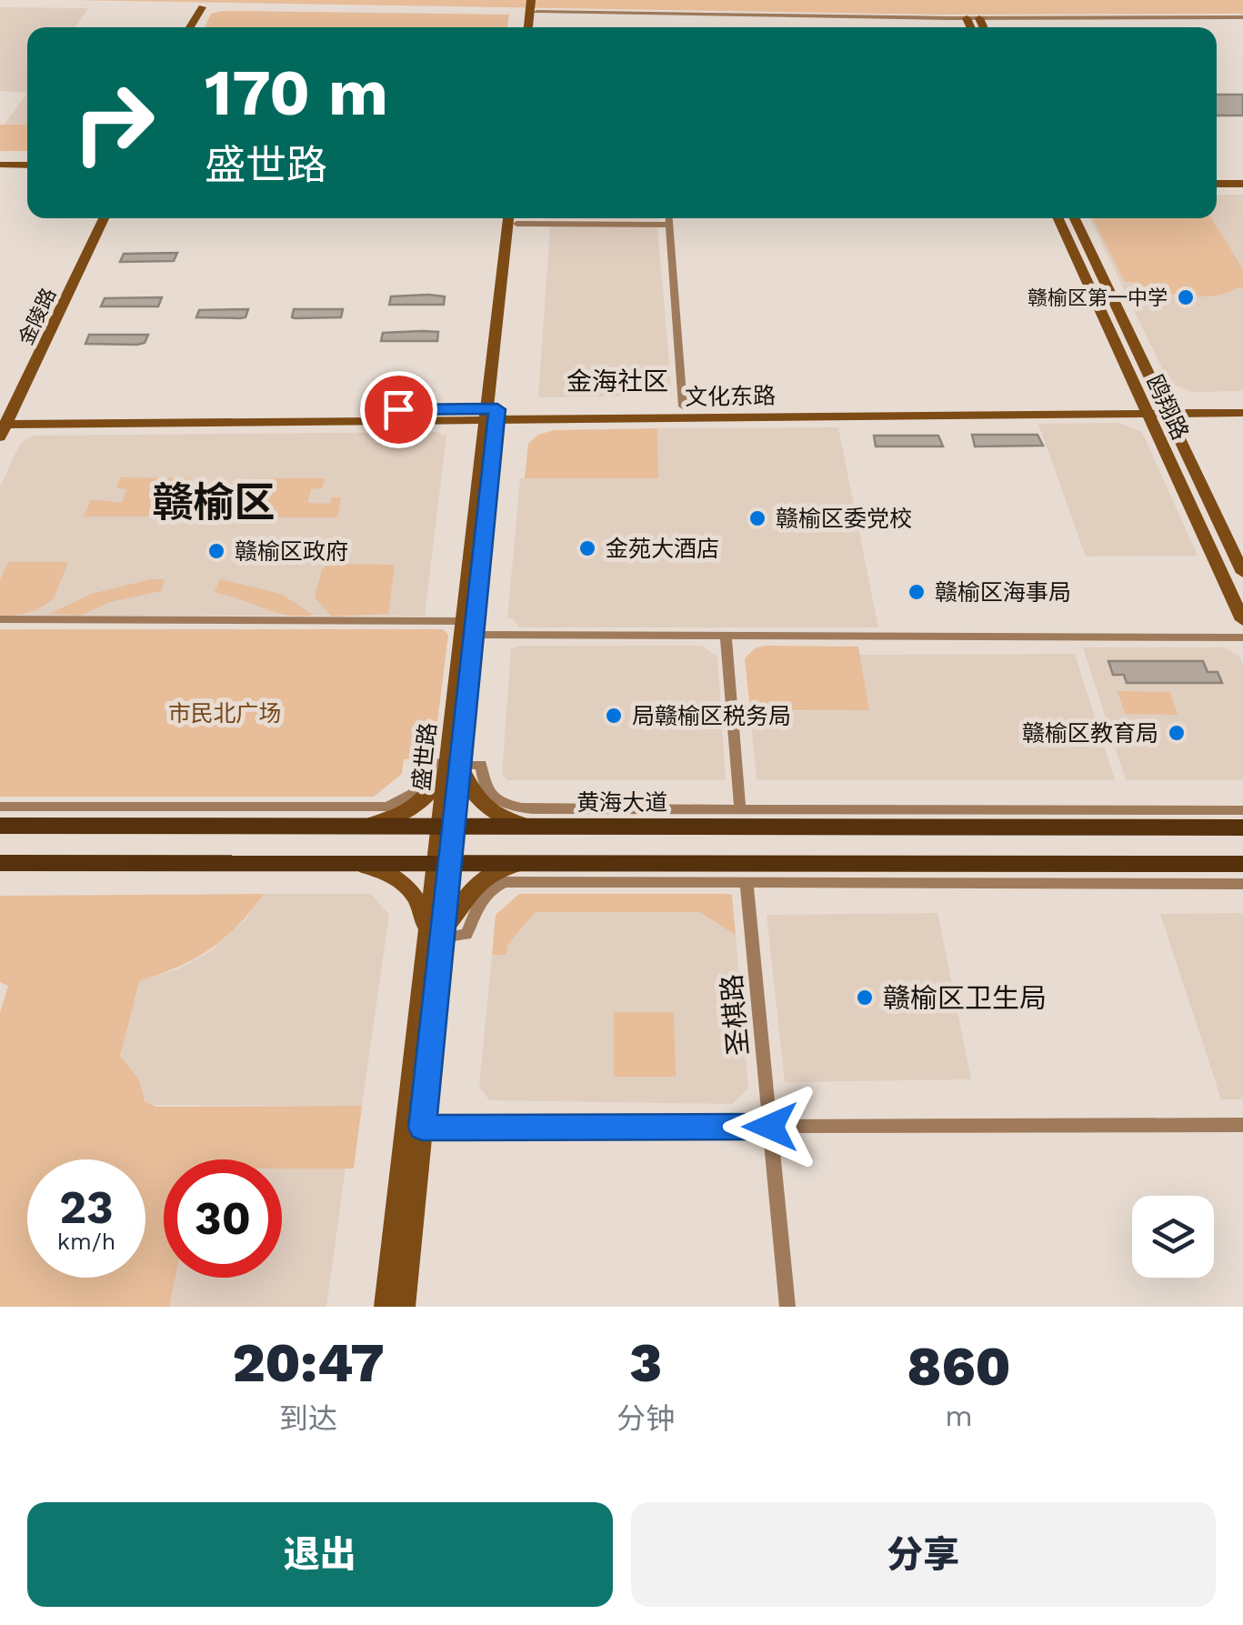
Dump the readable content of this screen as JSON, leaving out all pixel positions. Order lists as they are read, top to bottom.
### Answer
{
  "streets": {
    "main road": [
      "金陵路",
      "文化东路",
      "鸥翔路",
      "盛世路",
      "黄海大道"
    ],
    "street": ["圣棋路"]
  },
  "crossings": [
    ["金陵路", "文化东路"],
    ["文化东路", "鸥翔路"],
    ["文化东路", "盛世路"],
    ["盛世路", "黄海大道"]
  ],
  "districts": ["金海社区", "赣榆区"],
  "parks": ["市民北广场"],
  "places": [
    "赣榆区第一中学",
    "赣榆区委党校",
    "金苑大酒店",
    "赣榆区政府",
    "赣榆区海事局",
    "局赣榆区税务局",
    "赣榆区教育局",
    "赣榆区卫生局"
  ],
  "page": {
    "turn": ["170 m", "盛世路"],
    "speed": "23 km/h",
    "limit": "30",
    "eta": [
      "20:47",
      "到达",
      "3",
      "分钟",
      "860",
      "m"
    ],
    "buttons": ["退出", "分享"]
  }
}
